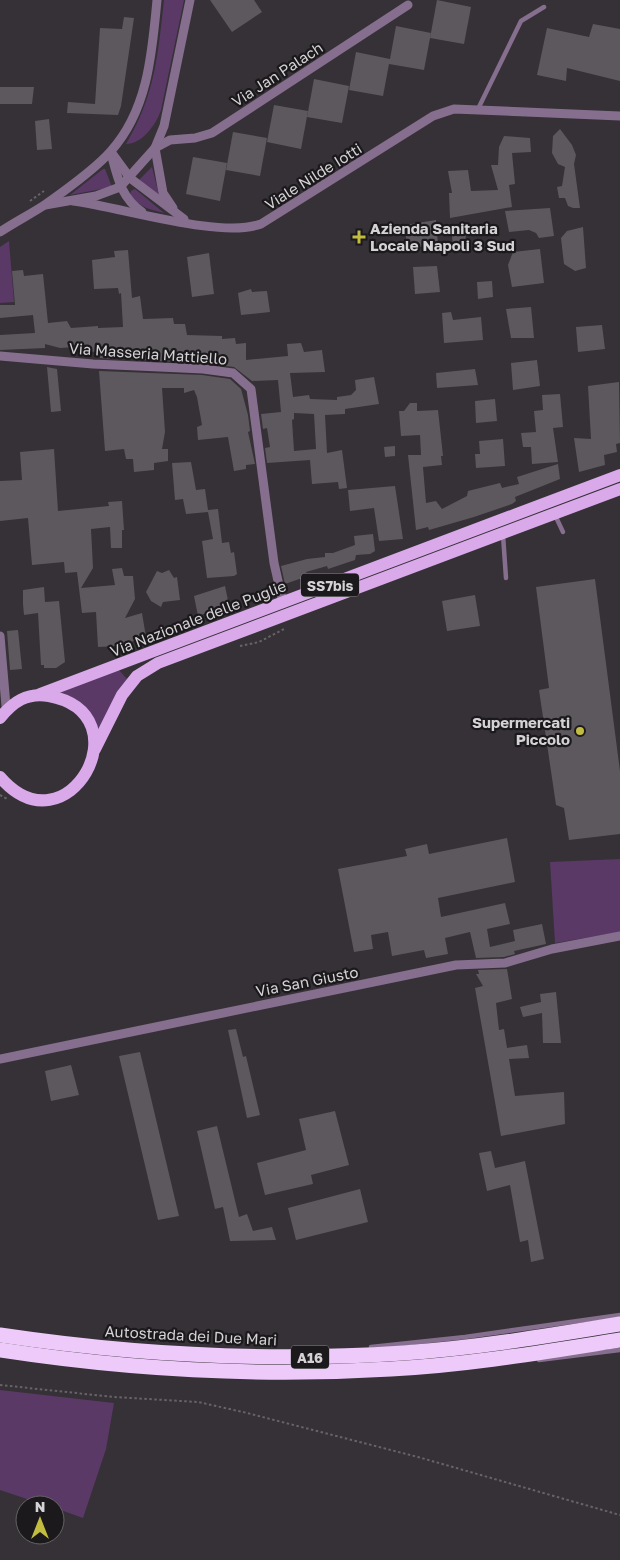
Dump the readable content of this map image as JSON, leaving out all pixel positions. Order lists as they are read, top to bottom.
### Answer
{
  "streets": {
    "highway": ["Autostrada dei Due Mari", "A16"],
    "main road": ["SS7bis", "Via Nazionale delle Puglie"],
    "street": [
      "Via Jan Palach",
      "Viale Nilde Iotti",
      "Via Masseria Mattiello",
      "Via San Giusto"
    ]
  },
  "crossings": [
    ["Via Masseria Mattiello", "Via Nazionale delle Puglie"]
  ],
  "places": {
    "health": ["Azienda Sanitaria Locale Napoli 3 Sud"],
    "other": ["Supermercati Piccolo"]
  },
  "north": "top"
}
